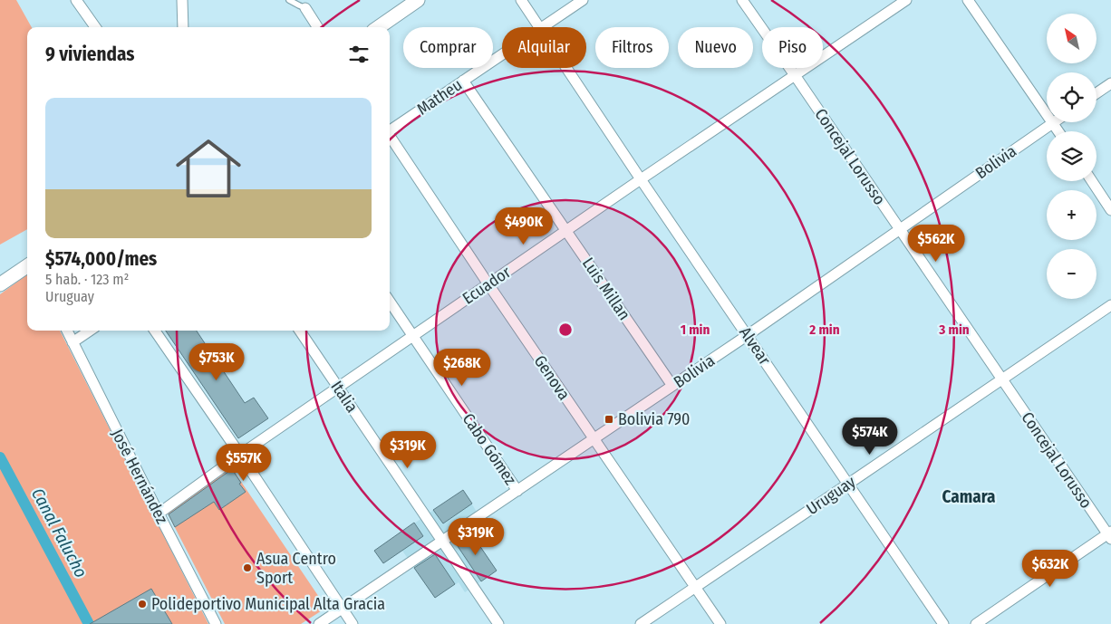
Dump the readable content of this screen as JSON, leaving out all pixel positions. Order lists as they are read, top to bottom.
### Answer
{
  "streets": {
    "street": [
      "Matheu",
      "Concejal Lorusso",
      "Bolivia",
      "Ecuador",
      "Luis Millan",
      "Alvear",
      "Genova",
      "Italia",
      "Cabo Gómez",
      "José Hernández",
      "Uruguay"
    ]
  },
  "crossings": [
    ["Matheu", "Luis Millan"],
    ["Concejal Lorusso", "Bolivia"],
    ["Concejal Lorusso", "Ecuador"],
    ["Concejal Lorusso", "Uruguay"],
    ["Bolivia", "Luis Millan"],
    ["Bolivia", "Alvear"],
    ["Bolivia", "Genova"],
    ["Bolivia", "Italia"],
    ["Bolivia", "Cabo Gómez"],
    ["Ecuador", "Luis Millan"],
    ["Ecuador", "Alvear"],
    ["Ecuador", "Genova"],
    ["Ecuador", "Italia"],
    ["Ecuador", "Cabo Gómez"],
    ["Ecuador", "José Hernández"],
    ["Alvear", "Uruguay"],
    ["Genova", "Uruguay"]
  ],
  "districts": ["Camara"],
  "water": ["Canal Falucho"],
  "places": {
    "transit": ["Bolivia 790"],
    "other": ["Asua Centro Sport", "Polideportivo Municipal Alta Gracia"]
  },
  "north": "top left",
  "page": {
    "map_buttons": ["+", "−"],
    "chip": [
      "Comprar",
      "Alquilar",
      "Filtros",
      "Nuevo",
      "Piso"
    ],
    "heading": "9 viviendas",
    "list": [
      {
        "name": "$574,000/mes",
        "note": "5 hab. · 123 m² · Uruguay"
      }
    ],
    "price": [
      "$490K",
      "$562K",
      "$753K",
      "$268K",
      "$574K",
      "$319K",
      "$557K",
      "$319K",
      "$632K"
    ]
  },
  "rings": ["1 min", "2 min", "3 min"]
}
